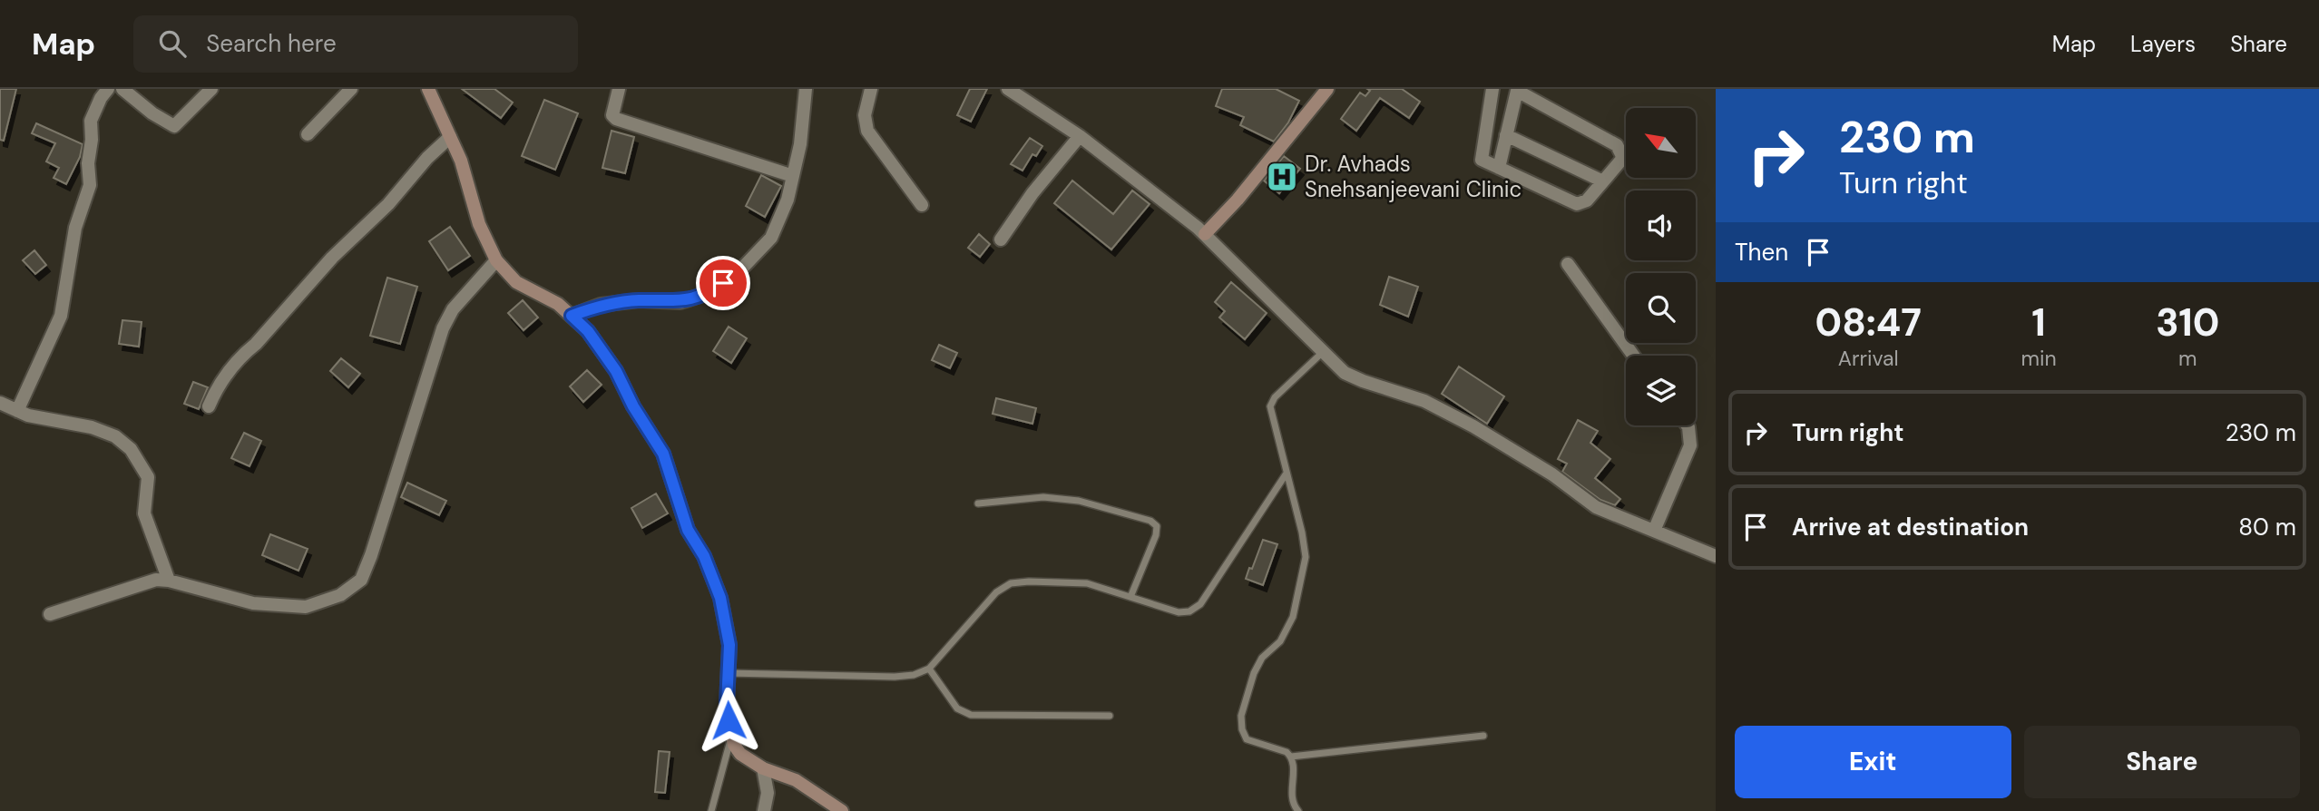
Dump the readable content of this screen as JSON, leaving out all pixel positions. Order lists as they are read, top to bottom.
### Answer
{
  "places": {
    "hospital": ["Dr. Avhads Snehsanjeevani Clinic"]
  },
  "north": "top left",
  "page": {
    "header": "Map",
    "search": "Search here",
    "nav": ["Map", "Layers", "Share"],
    "turn": ["230 m", "Turn right"],
    "then": "Then",
    "eta": [
      "08:47",
      "Arrival",
      "1",
      "min",
      "310",
      "m"
    ],
    "list": [
      {
        "name": "Turn right",
        "value": "230 m"
      },
      {
        "name": "Arrive at destination",
        "value": "80 m"
      }
    ],
    "buttons": ["Exit", "Share"]
  }
}
